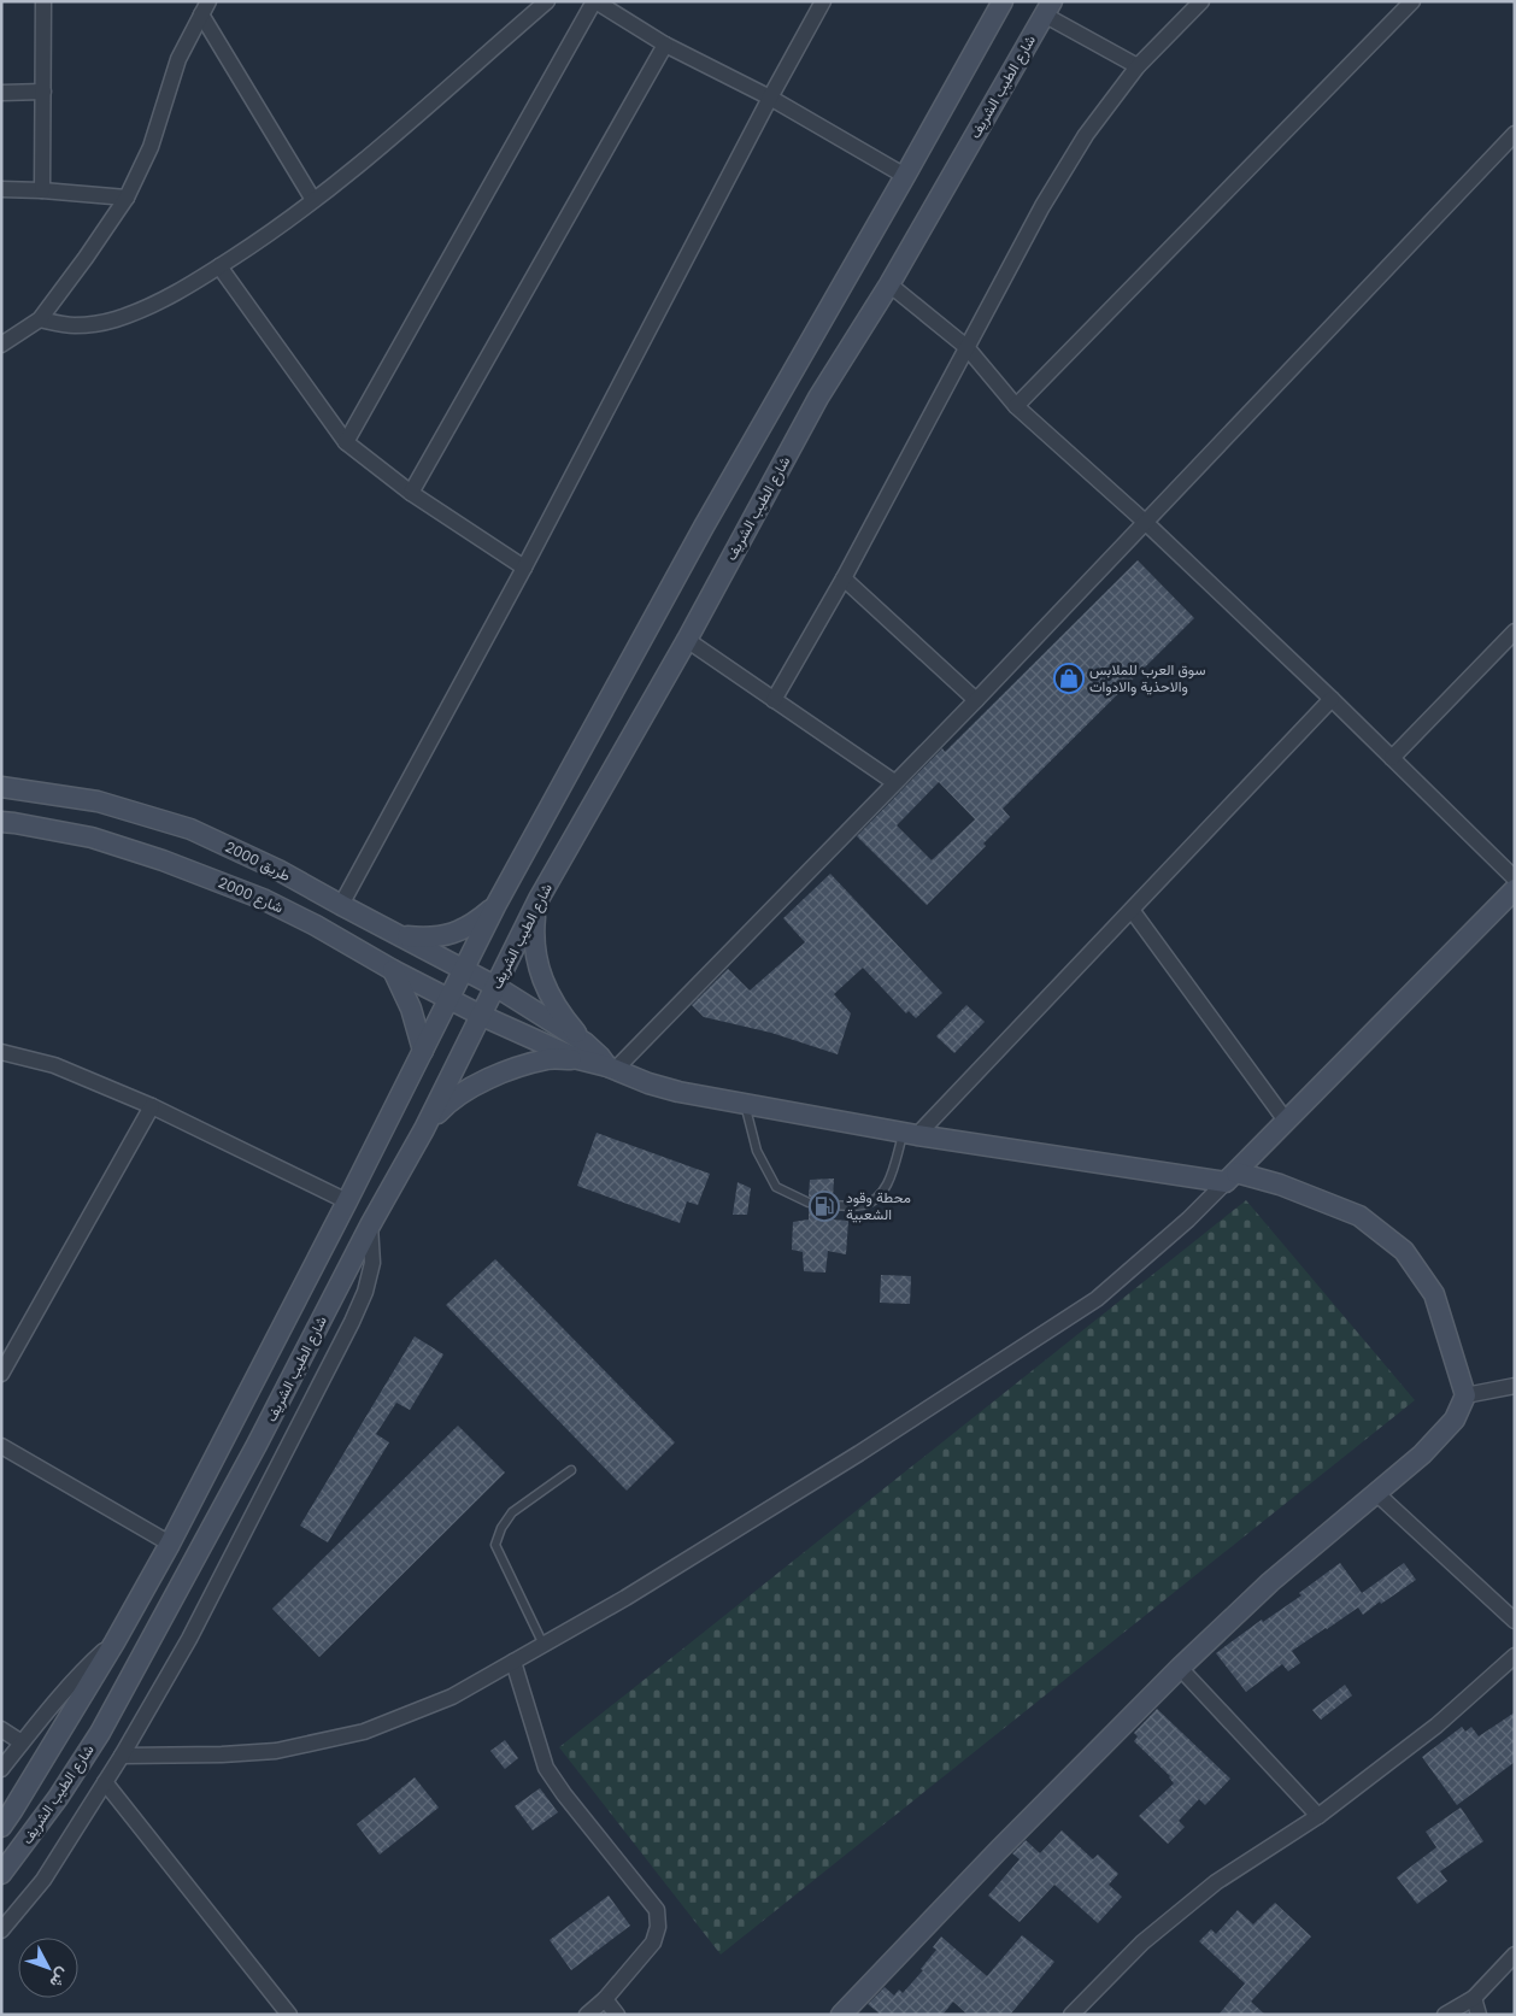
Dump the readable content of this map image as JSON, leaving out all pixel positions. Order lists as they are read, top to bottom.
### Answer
{
  "streets": {
    "main road": ["شارع الطيب الشريف", "طريق 2000", "شارع 2000"]
  },
  "crossings": [
    ["شارع الطيب الشريف", "طريق 2000"],
    ["شارع الطيب الشريف", "شارع 2000"],
    ["طريق 2000", "شارع 2000"]
  ],
  "places": {
    "shop": ["سوق العرب للملابس والاحذية والادوات"],
    "fuel station": ["محطة وقود الشعبية"]
  },
  "north": "bottom right"
}
